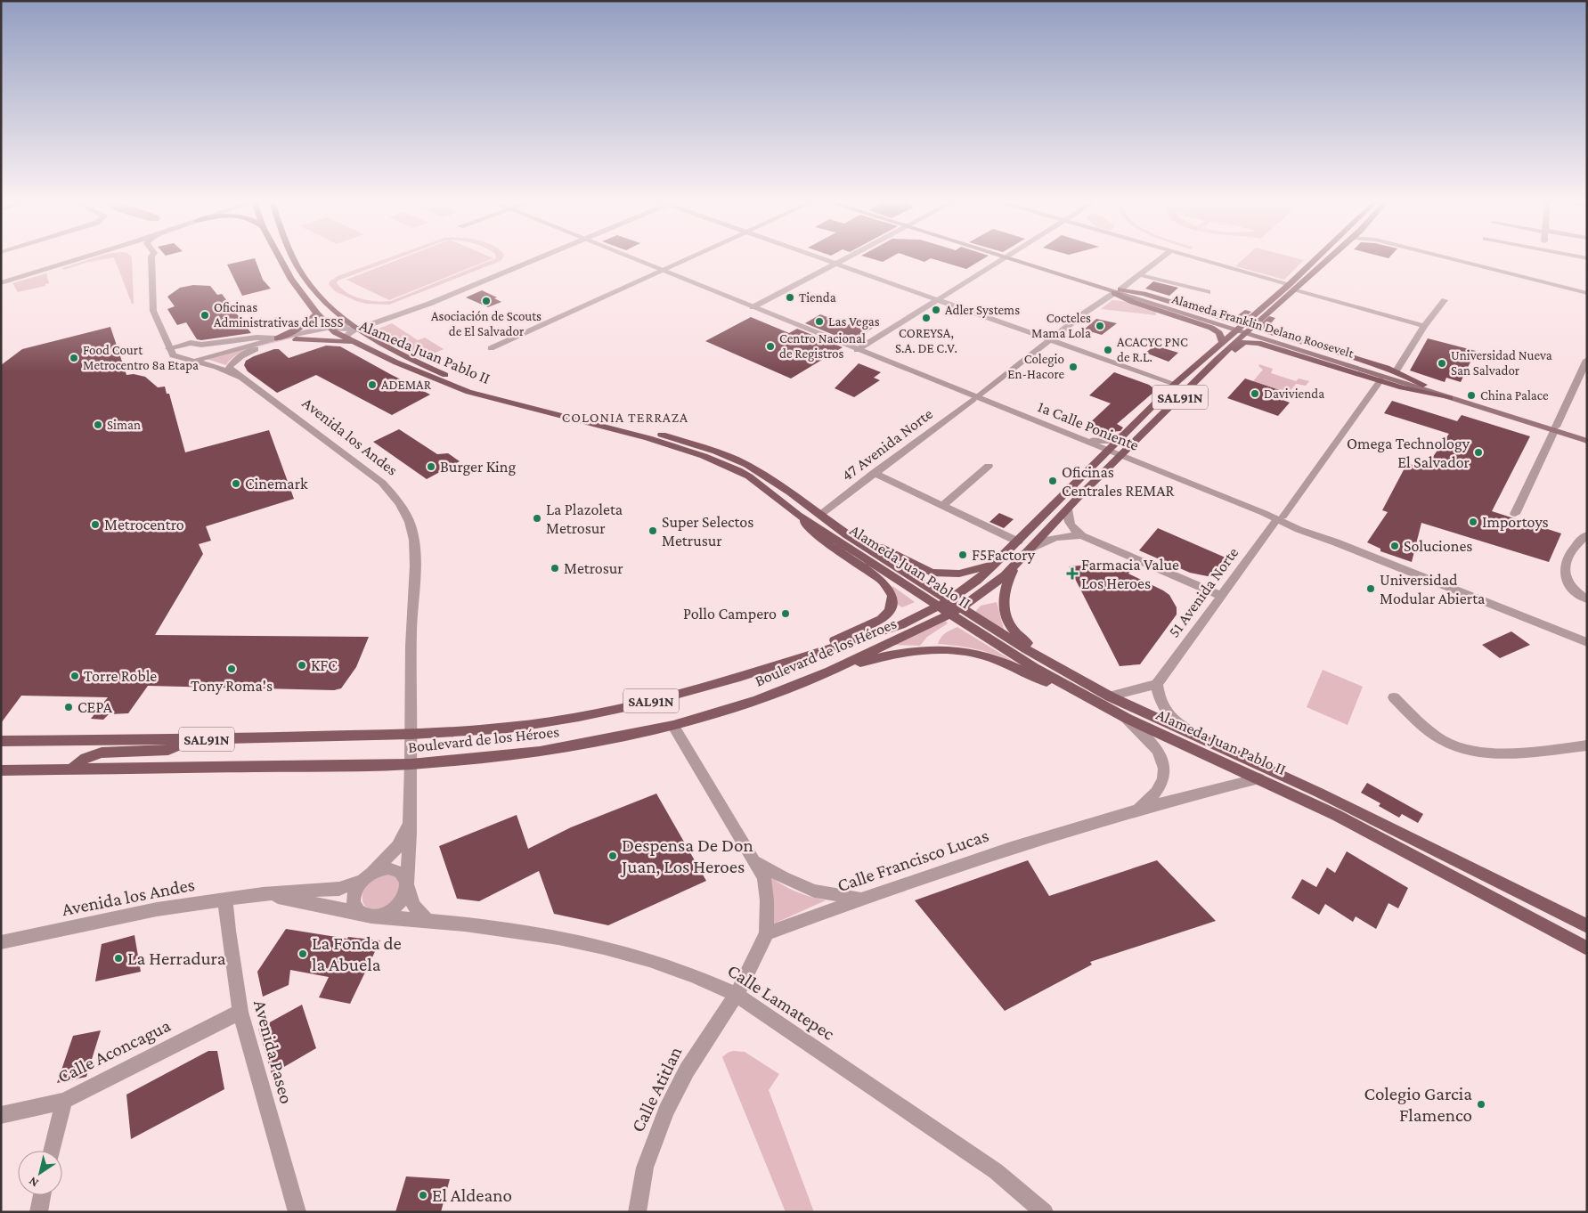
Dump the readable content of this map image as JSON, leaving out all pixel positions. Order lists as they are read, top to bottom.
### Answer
{
  "streets": {
    "main road": [
      "Alameda Franklin Delano Roosevelt",
      "Alameda Juan Pablo II",
      "SAL91N",
      "Boulevard de los Héroes"
    ],
    "street": [
      "1a Calle Poniente",
      "Avenida los Andes",
      "47 Avenida Norte",
      "51 Avenida Norte",
      "Calle Francisco Lucas",
      "Calle Lamatepec",
      "Calle Aconcagua",
      "Avenida Paseo",
      "Calle Atitlan"
    ]
  },
  "crossings": [
    ["Alameda Franklin Delano Roosevelt", "47 Avenida Norte"],
    ["Alameda Juan Pablo II", "47 Avenida Norte"],
    ["Alameda Juan Pablo II", "Calle Francisco Lucas"],
    ["SAL91N", "1a Calle Poniente"],
    ["SAL91N", "Boulevard de los Héroes"],
    ["1a Calle Poniente", "47 Avenida Norte"],
    ["1a Calle Poniente", "51 Avenida Norte"],
    ["Avenida los Andes", "Boulevard de los Héroes"],
    ["Avenida los Andes", "Calle Lamatepec"],
    ["Avenida los Andes", "Avenida Paseo"],
    ["Calle Lamatepec", "Calle Atitlan"],
    ["Calle Aconcagua", "Avenida Paseo"]
  ],
  "districts": ["COLONIA TERRAZA"],
  "places": {
    "other": [
      "Tienda",
      "Asociación de Scouts de El Salvador",
      "Adler Systems",
      "Oficinas Administrativas del ISSS",
      "COREYSA, S.A. DE C.V.",
      "Las Vegas",
      "Cocteles Mama Lola",
      "Centro Nacional de Registros",
      "ACACYC PNC de R.L.",
      "Food Court Metrocentro 8a Etapa",
      "Universidad Nueva San Salvador",
      "Colegio En-Hacore",
      "ADEMAR",
      "Davivienda",
      "China Palace",
      "Siman",
      "Omega Technology El Salvador",
      "Burger King",
      "Oficinas Centrales REMAR",
      "Cinemark",
      "La Plazoleta Metrosur",
      "Importoys",
      "Metrocentro",
      "Super Selectos Metrusur",
      "Soluciones",
      "F5Factory",
      "Metrosur",
      "Universidad Modular Abierta",
      "Pollo Campero",
      "KFC",
      "Tony Roma's",
      "Torre Roble",
      "CEPA",
      "Despensa De Don Juan, Los Heroes",
      "La Fonda de la Abuela",
      "La Herradura",
      "Colegio Garcia Flamenco",
      "El Aldeano"
    ],
    "health": ["Farmacia Value Los Heroes"]
  },
  "north": "bottom left"
}
